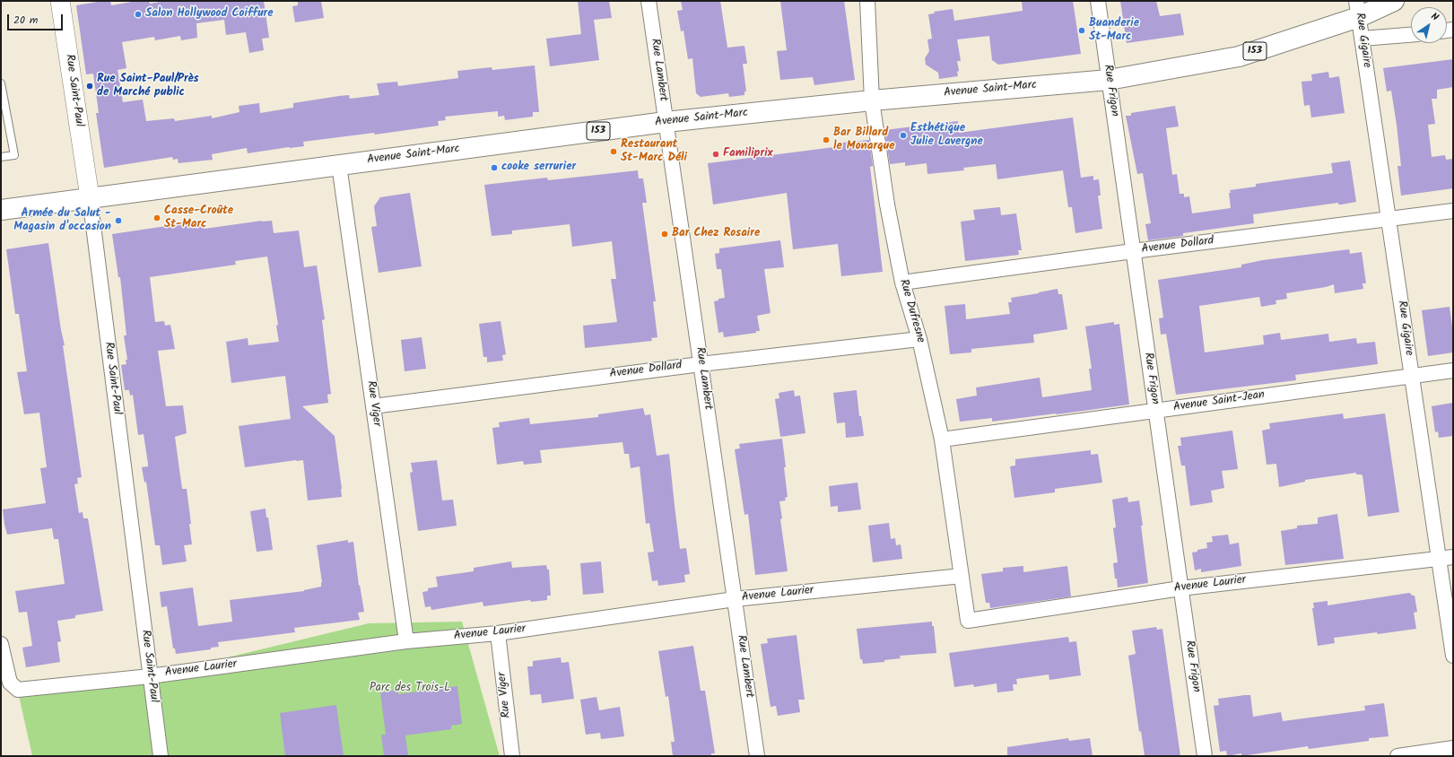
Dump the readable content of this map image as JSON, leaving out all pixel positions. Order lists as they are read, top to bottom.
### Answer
{
  "streets": {
    "main road": ["153", "Avenue Saint-Marc"],
    "street": [
      "Rue Gigaire",
      "Rue Lambert",
      "Rue Saint-Paul",
      "Rue Frigon",
      "Avenue Dollard",
      "Rue Dufresne",
      "Avenue Saint-Jean",
      "Rue Viger",
      "Avenue Laurier"
    ]
  },
  "crossings": [
    ["Rue Gigaire", "Avenue Saint-Marc"],
    ["Rue Gigaire", "Avenue Dollard"],
    ["Rue Gigaire", "Avenue Saint-Jean"],
    ["Rue Gigaire", "Avenue Laurier"],
    ["Rue Lambert", "Avenue Saint-Marc"],
    ["Rue Lambert", "Avenue Dollard"],
    ["Rue Lambert", "Avenue Laurier"],
    ["Avenue Saint-Marc", "Rue Saint-Paul"],
    ["Avenue Saint-Marc", "Rue Frigon"],
    ["Avenue Saint-Marc", "Rue Dufresne"],
    ["Avenue Saint-Marc", "Rue Viger"],
    ["Rue Saint-Paul", "Avenue Laurier"],
    ["Rue Frigon", "Avenue Dollard"],
    ["Rue Frigon", "Avenue Saint-Jean"],
    ["Rue Frigon", "Avenue Laurier"],
    ["Avenue Dollard", "Rue Dufresne"],
    ["Avenue Dollard", "Rue Viger"],
    ["Rue Dufresne", "Avenue Saint-Jean"],
    ["Rue Dufresne", "Avenue Laurier"],
    ["Rue Viger", "Avenue Laurier"]
  ],
  "parks": ["Parc des Trois-L"],
  "places": [
    "Salon Hollywood Coiffure",
    "Buanderie St-Marc",
    "Rue Saint-Paul/Près de Marché public",
    "Esthétique Julie Lavergne",
    "Bar Billard le Monarque",
    "Restaurant St-Marc Déli",
    "Familiprix",
    "cooke serrurier",
    "Casse-Croûte St-Marc",
    "Armée du Salut - Magasin d'occasion",
    "Bar Chez Rosaire"
  ],
  "scale_bar": "20 m",
  "north": "top right"
}
